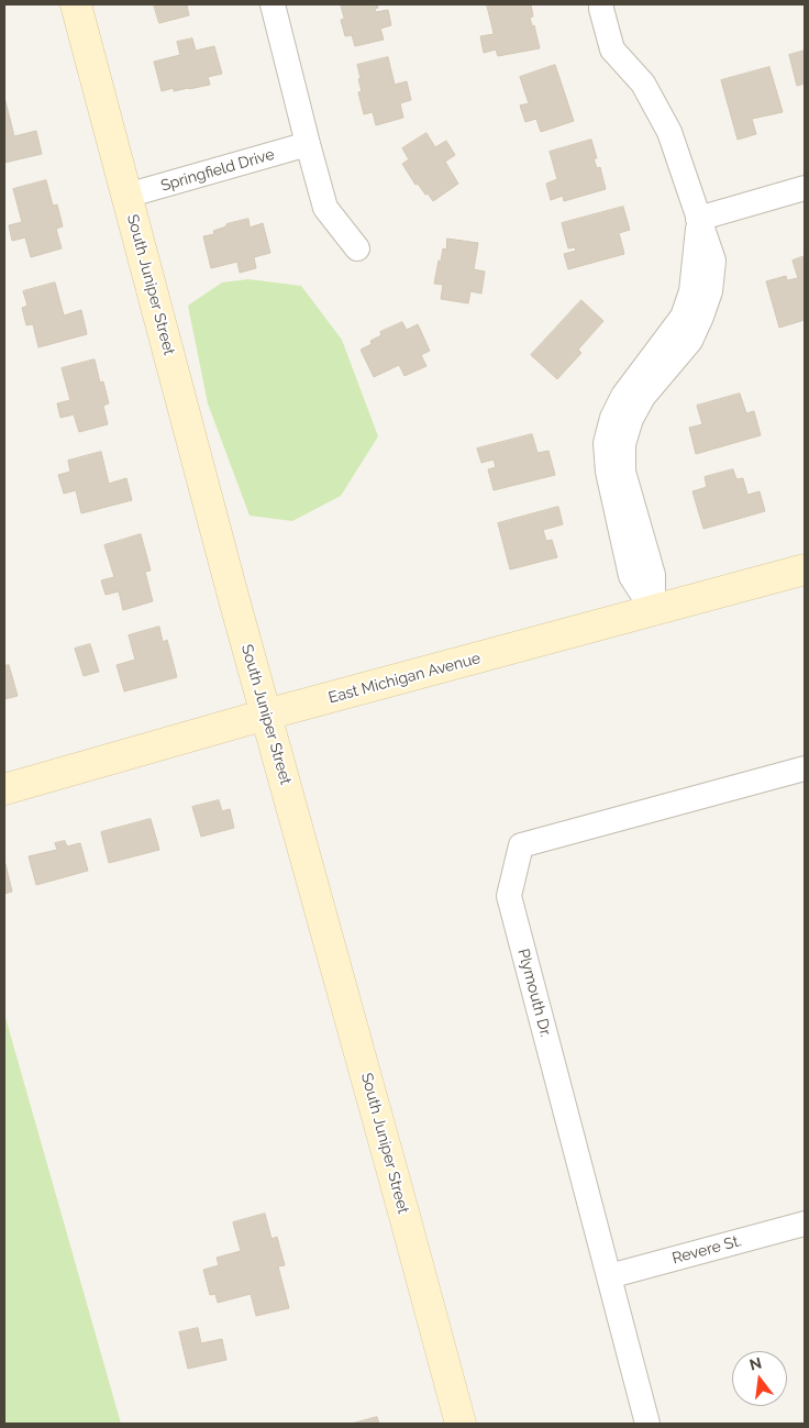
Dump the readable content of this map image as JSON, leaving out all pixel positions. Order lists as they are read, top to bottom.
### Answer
{
  "streets": {
    "street": [
      "Springfield Drive",
      "South Juniper Street",
      "East Michigan Avenue",
      "Plymouth Dr.",
      "Revere St."
    ]
  },
  "crossings": [
    ["Springfield Drive", "South Juniper Street"],
    ["South Juniper Street", "East Michigan Avenue"],
    ["Plymouth Dr.", "Revere St."]
  ],
  "north": "top"
}
